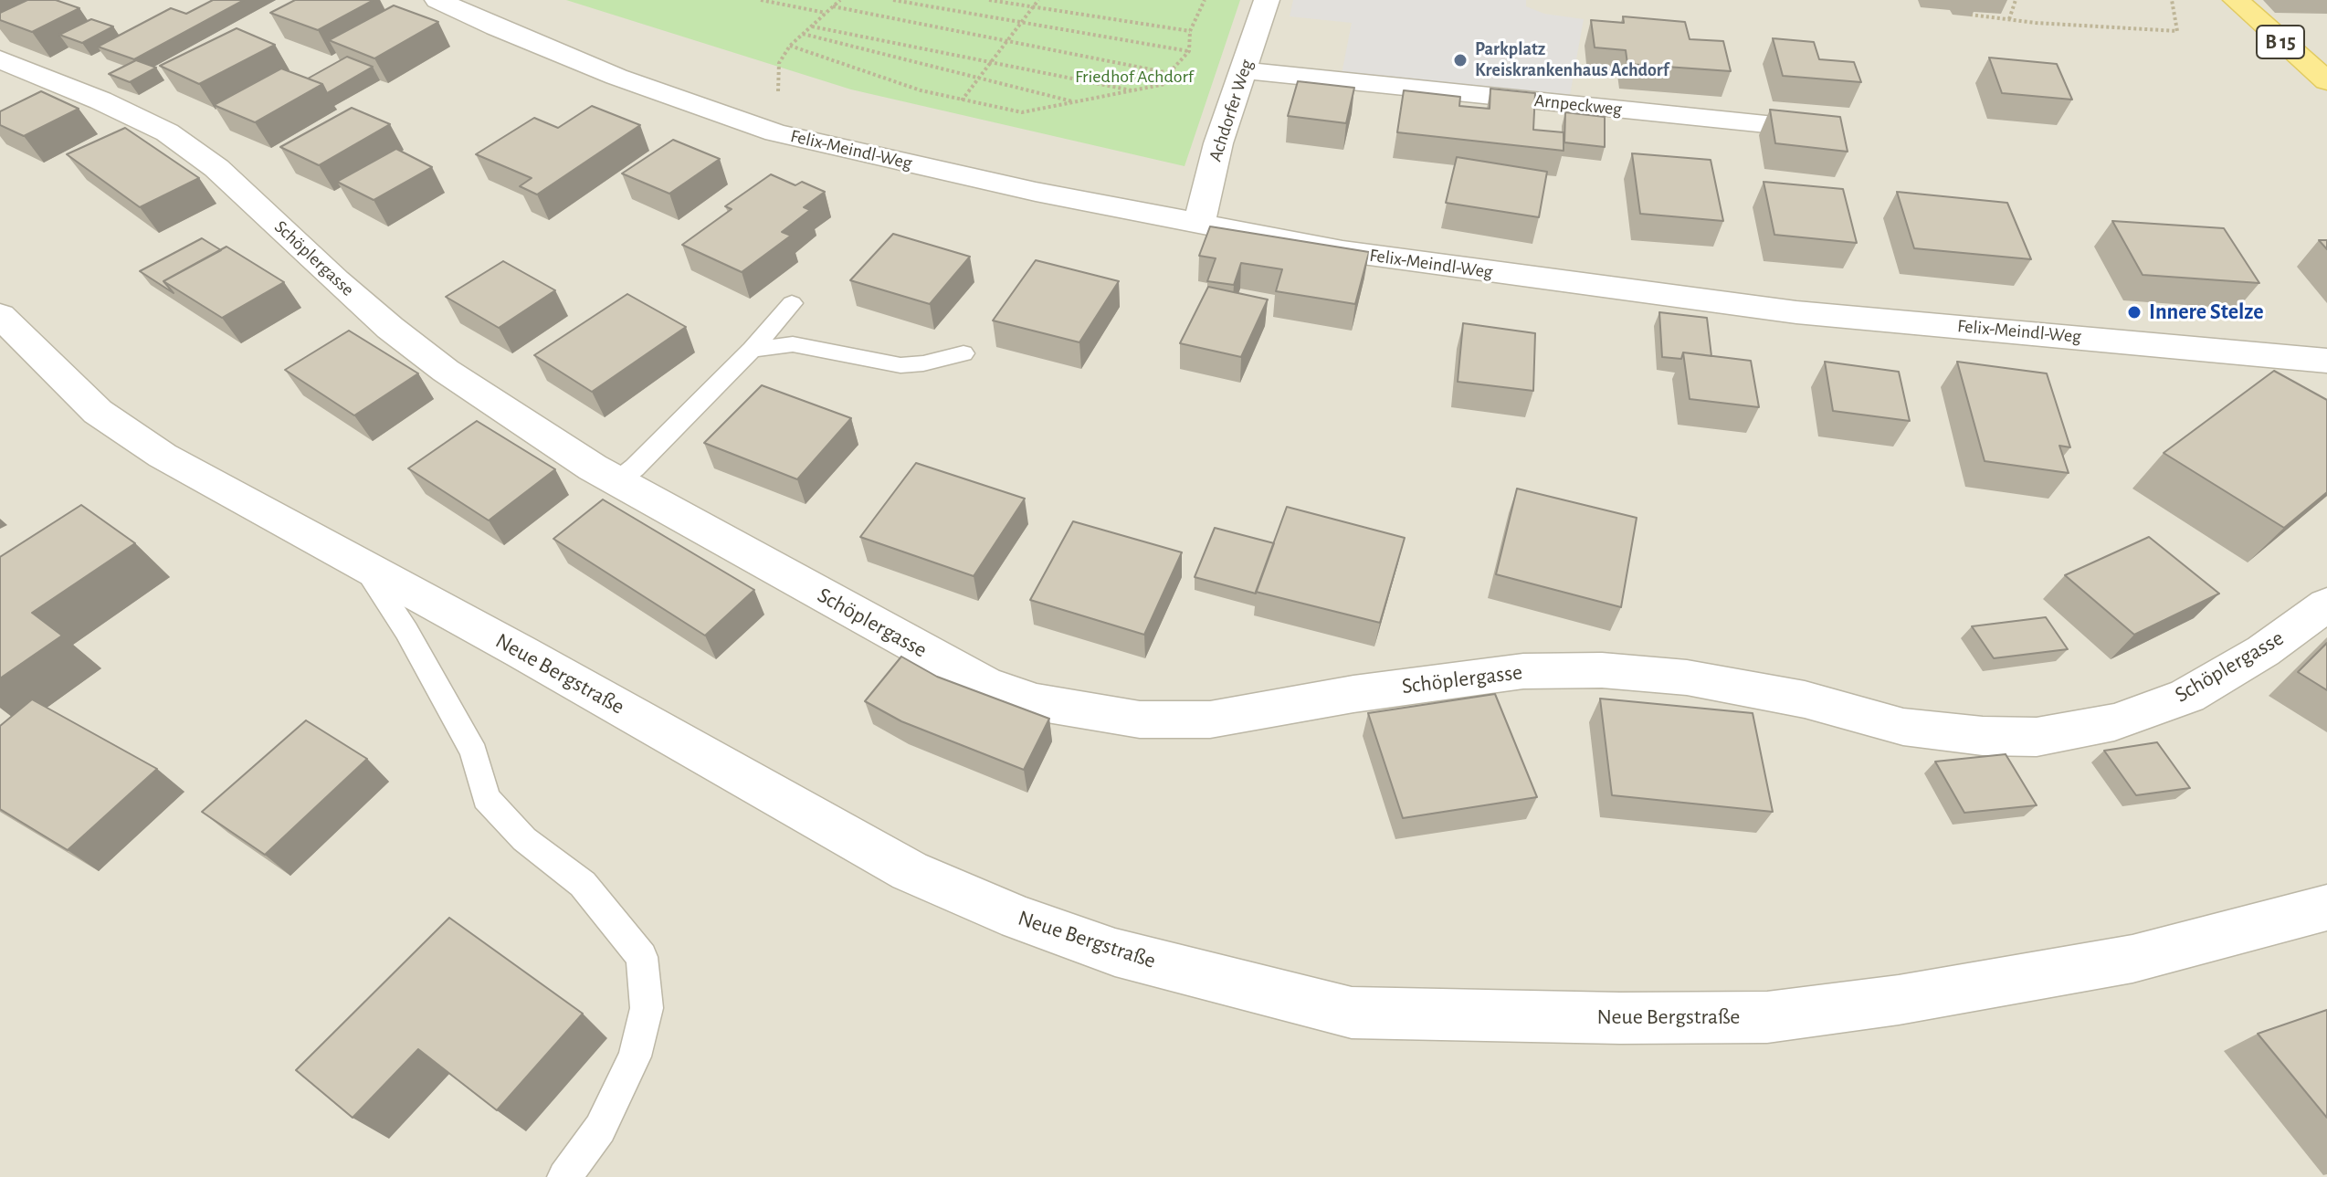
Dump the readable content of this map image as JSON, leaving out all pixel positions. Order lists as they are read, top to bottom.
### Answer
{
  "streets": {
    "main road": ["B 15"],
    "street": [
      "Arnpeckweg",
      "Achdorfer Weg",
      "Felix-Meindl-Weg",
      "Schöplergasse",
      "Neue Bergstraße"
    ]
  },
  "crossings": [
    ["Arnpeckweg", "Achdorfer Weg"],
    ["Achdorfer Weg", "Felix-Meindl-Weg"]
  ],
  "parks": ["Friedhof Achdorf"],
  "places": ["Parkplatz Kreiskrankenhaus Achdorf", "Innere Stelze"]
}
